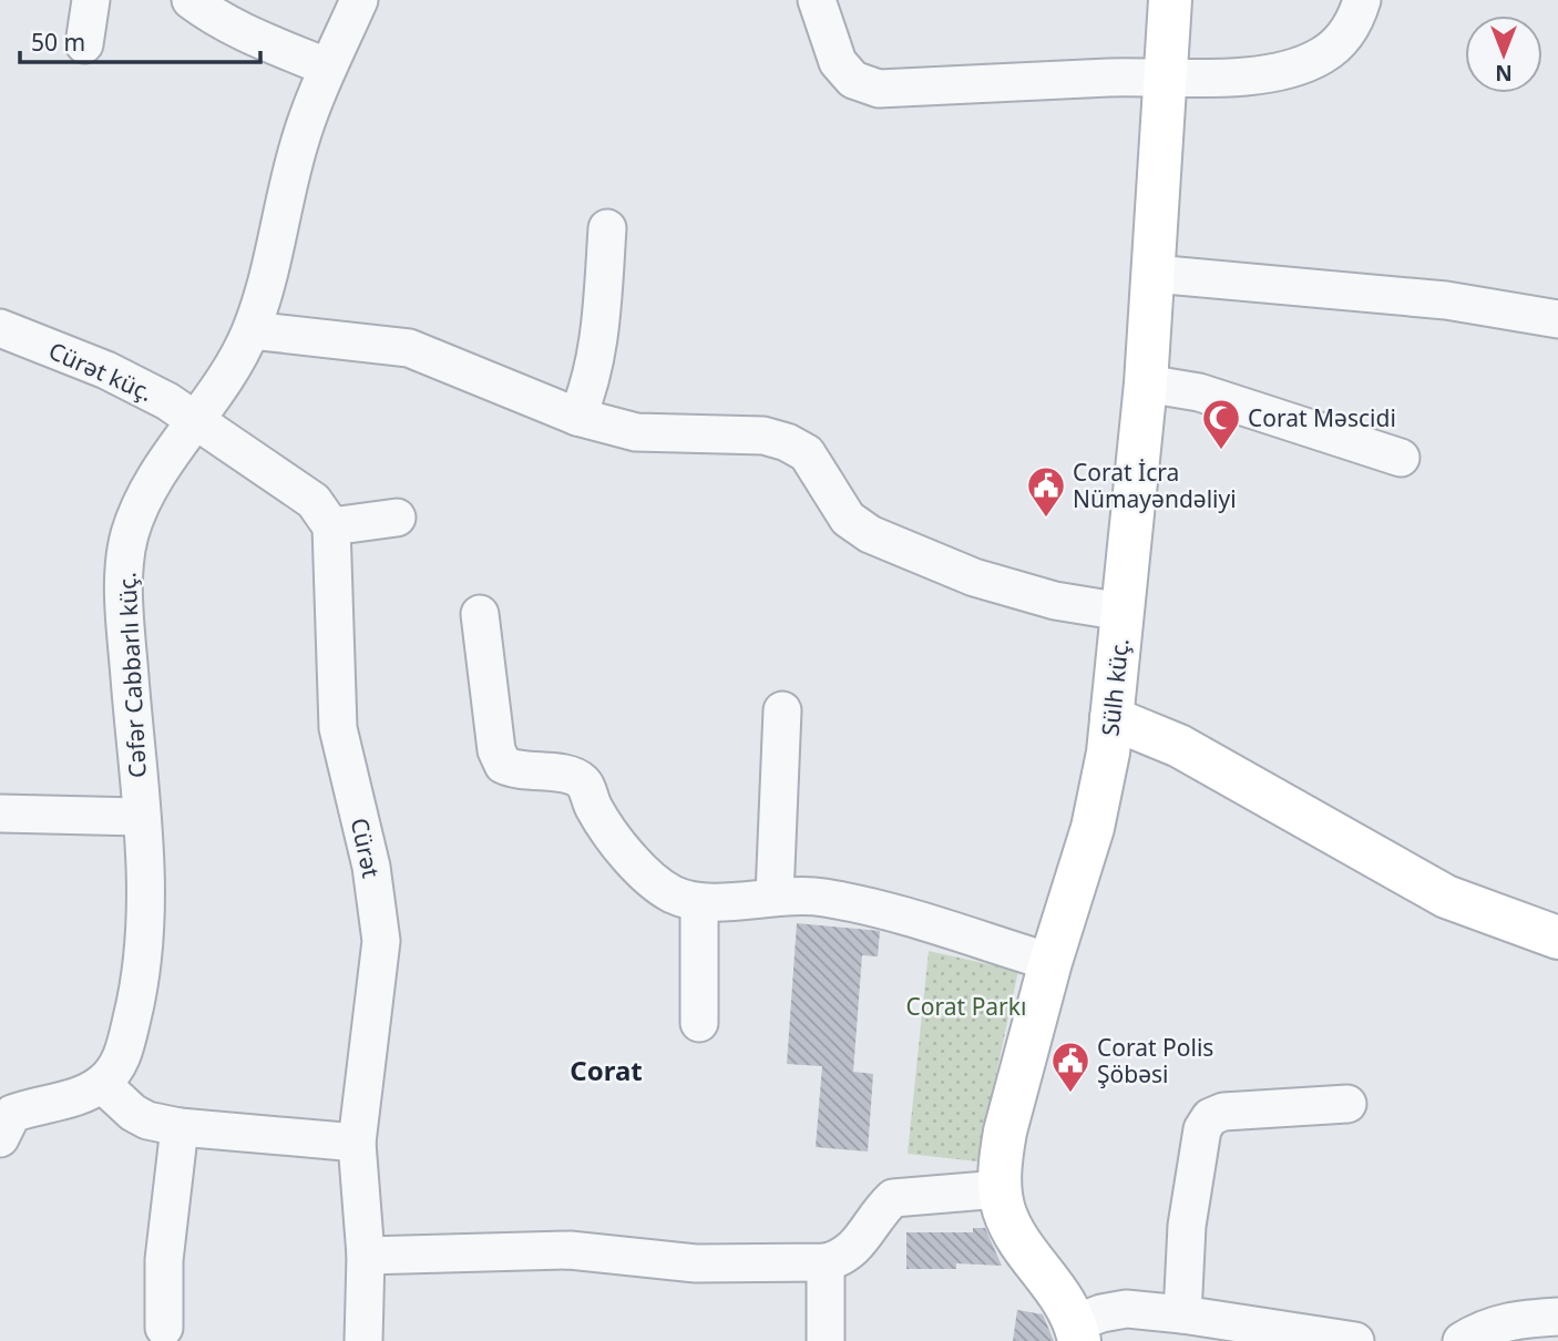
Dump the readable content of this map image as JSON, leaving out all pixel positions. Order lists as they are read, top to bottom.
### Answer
{
  "streets": {
    "street": [
      "Cürət küç.",
      "Cəfər Cabbarlı küç.",
      "Sülh küç.",
      "Cürət"
    ]
  },
  "crossings": [
    ["Cürət küç.", "Cəfər Cabbarlı küç."]
  ],
  "districts": ["Corat"],
  "parks": ["Corat Parkı"],
  "places": {
    "mosque": ["Corat Məscidi"],
    "public building": ["Corat İcra Nümayəndəliyi", "Corat Polis Şöbəsi"]
  },
  "scale_bar": "50 m",
  "north": "bottom"
}
